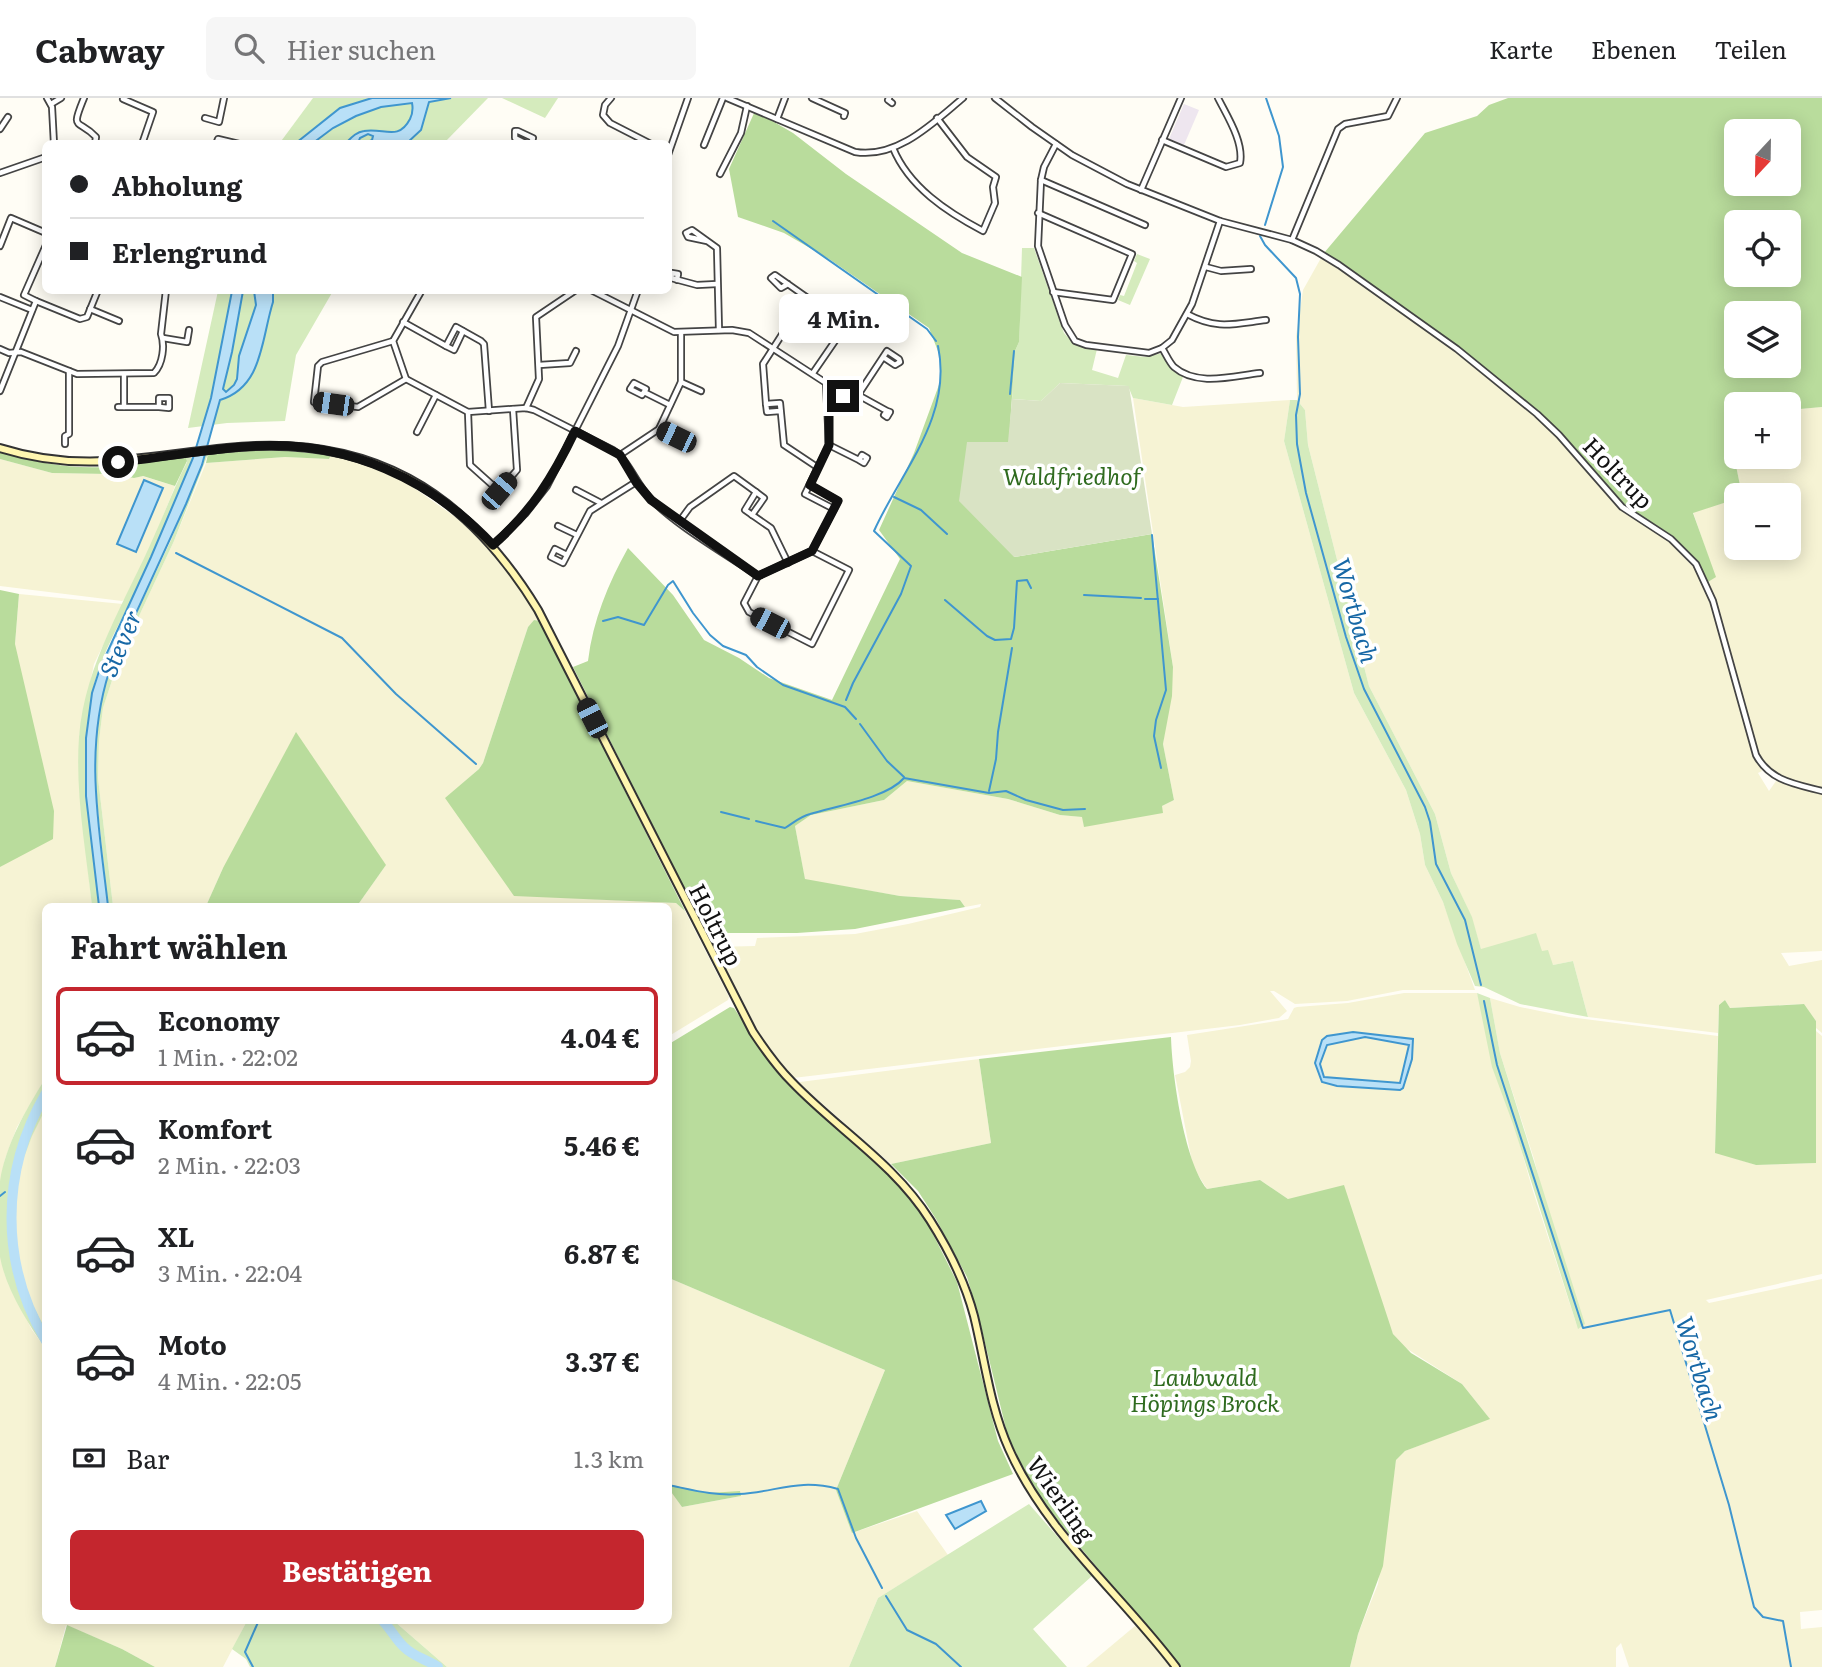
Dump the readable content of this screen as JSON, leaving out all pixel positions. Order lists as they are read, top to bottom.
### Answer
{
  "streets": {
    "main road": ["Holtrup", "Wierling"]
  },
  "crossings": [
    ["Holtrup", "Wierling"]
  ],
  "water": ["Wortbach", "Stever"],
  "parks": ["Waldfriedhof", "Laubwald Höpings Brock"],
  "north": "bottom",
  "page": {
    "header": "Cabway",
    "search": "Hier suchen",
    "nav": ["Karte", "Ebenen", "Teilen"],
    "map_buttons": ["+", "−"],
    "banner": ["Abholung", "Erlengrund"],
    "bubble": "4 Min.",
    "heading": "Fahrt wählen",
    "list": [
      {
        "name": "Economy",
        "note": "1 Min. · 22:02",
        "value": "4.04 €"
      },
      {
        "name": "Komfort",
        "note": "2 Min. · 22:03",
        "value": "5.46 €"
      },
      {
        "name": "XL",
        "note": "3 Min. · 22:04",
        "value": "6.87 €"
      },
      {
        "name": "Moto",
        "note": "4 Min. · 22:05",
        "value": "3.37 €"
      }
    ],
    "pay": ["Bar", "1.3 km"],
    "buttons": "Bestätigen"
  }
}
